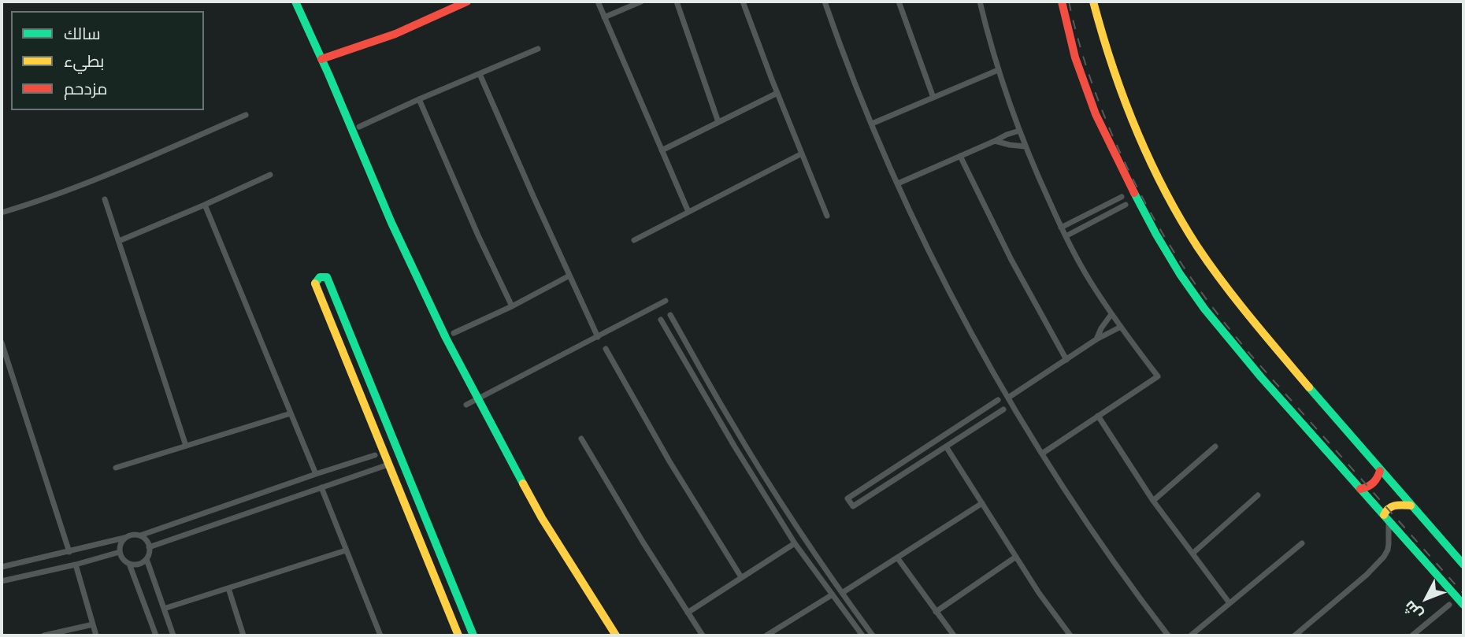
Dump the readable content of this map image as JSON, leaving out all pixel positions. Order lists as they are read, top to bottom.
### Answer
{
  "legend": ["سالك", "بطيء", "مزدحم"],
  "north": "bottom left"
}
